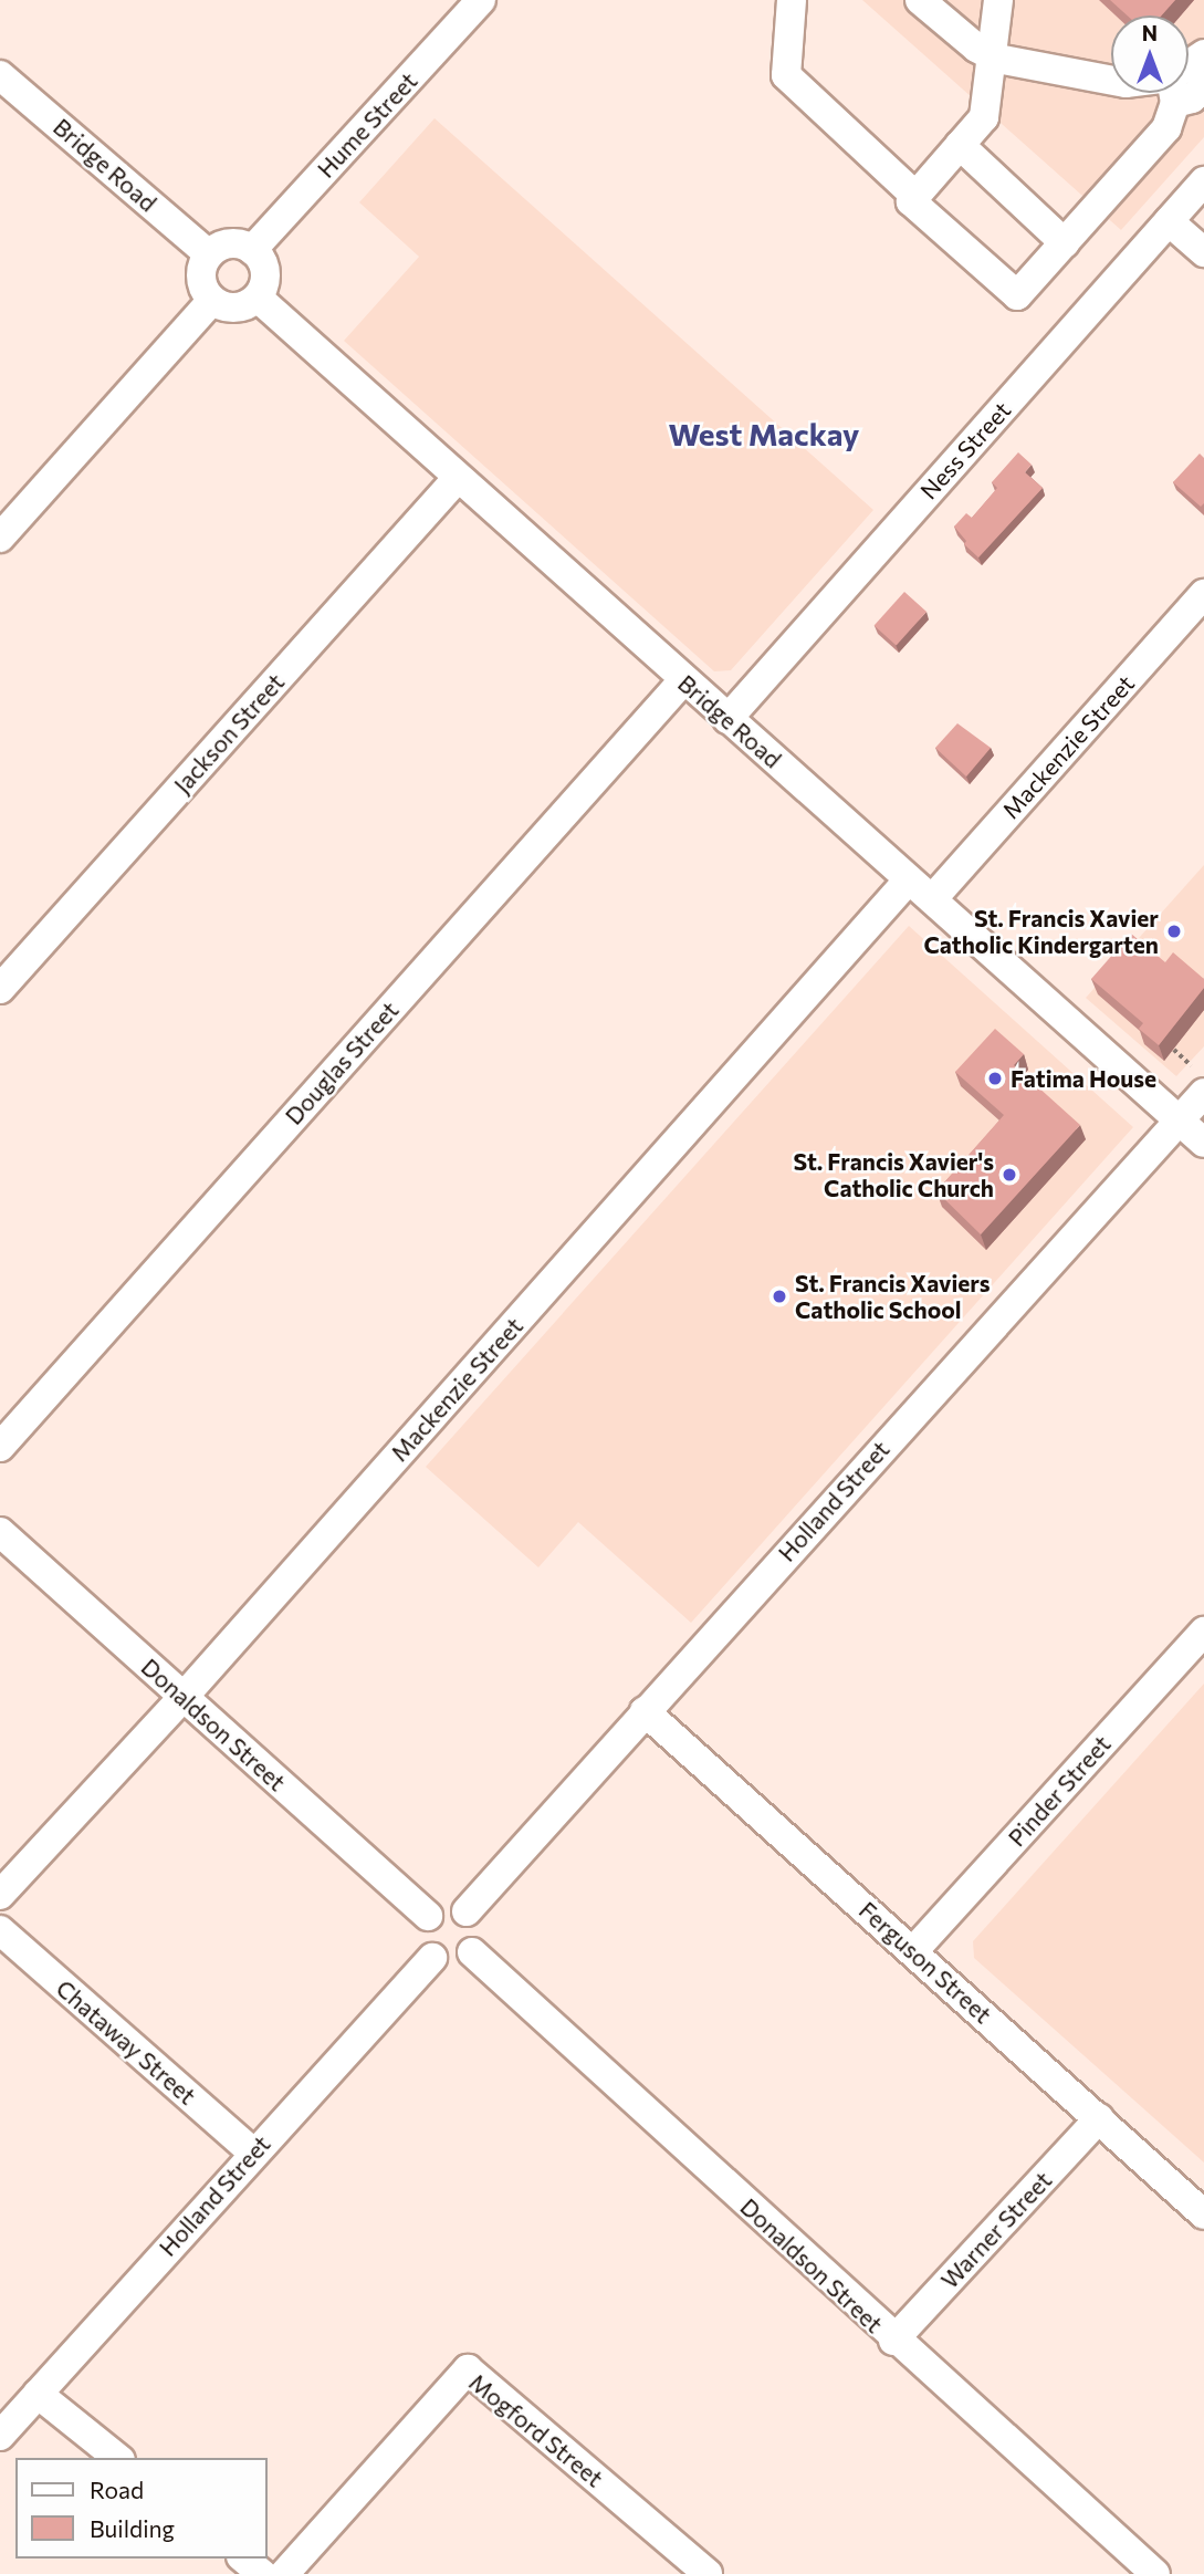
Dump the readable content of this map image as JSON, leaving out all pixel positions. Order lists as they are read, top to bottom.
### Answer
{
  "streets": {
    "street": [
      "Hume Street",
      "Bridge Road",
      "Ness Street",
      "Jackson Street",
      "Mackenzie Street",
      "Douglas Street",
      "Holland Street",
      "Donaldson Street",
      "Pinder Street",
      "Ferguson Street",
      "Chataway Street",
      "Warner Street",
      "Mogford Street"
    ]
  },
  "crossings": [
    ["Hume Street", "Bridge Road"],
    ["Bridge Road", "Ness Street"],
    ["Bridge Road", "Jackson Street"],
    ["Bridge Road", "Mackenzie Street"],
    ["Bridge Road", "Douglas Street"],
    ["Bridge Road", "Holland Street"],
    ["Mackenzie Street", "Donaldson Street"],
    ["Holland Street", "Donaldson Street"],
    ["Holland Street", "Ferguson Street"],
    ["Holland Street", "Chataway Street"],
    ["Donaldson Street", "Warner Street"],
    ["Pinder Street", "Ferguson Street"],
    ["Ferguson Street", "Warner Street"]
  ],
  "districts": ["West Mackay"],
  "places": [
    "St. Francis Xavier Catholic Kindergarten",
    "Fatima House",
    "St. Francis Xavier's Catholic Church",
    "St. Francis Xaviers Catholic School"
  ],
  "legend": ["Road", "Building"],
  "north": "top"
}
